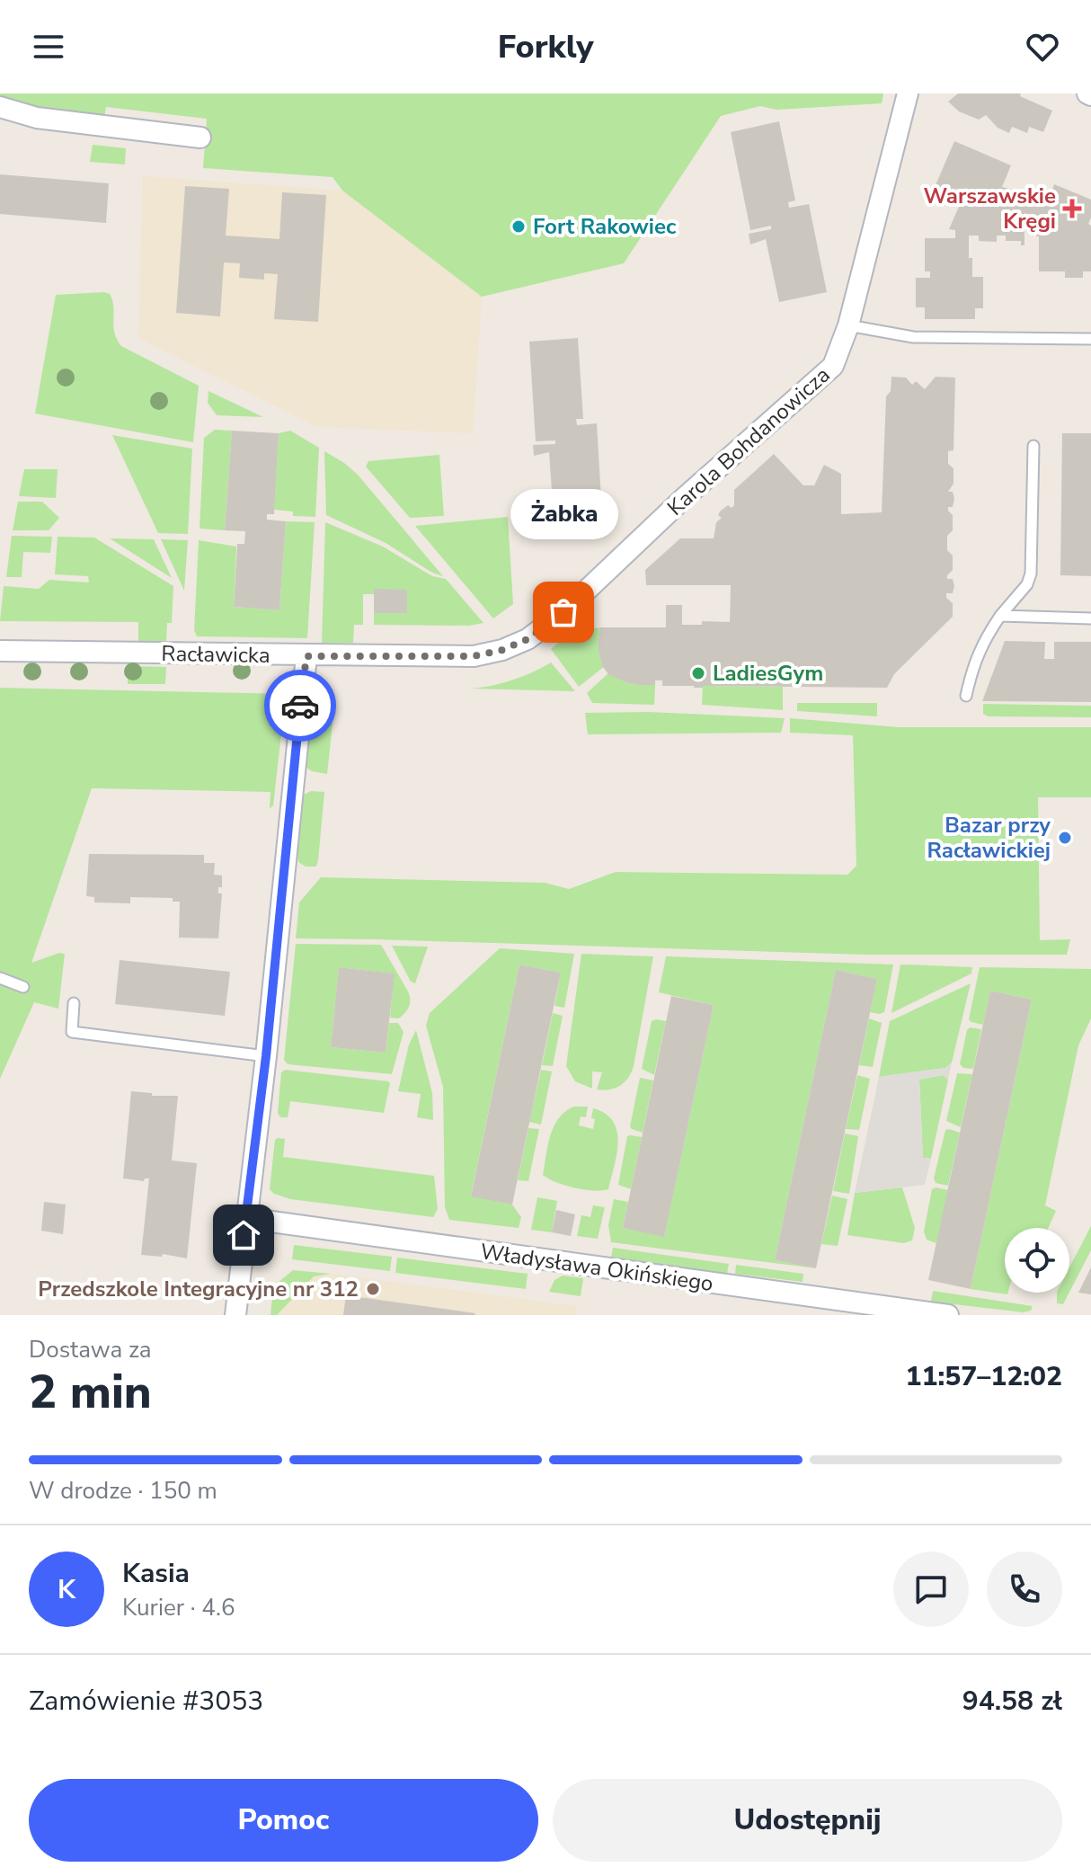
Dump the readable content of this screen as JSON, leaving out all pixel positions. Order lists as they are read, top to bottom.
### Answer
{
  "streets": {
    "street": ["Karola Bohdanowicza", "Racławicka", "Władysława Okińskiego"]
  },
  "crossings": [
    ["Karola Bohdanowicza", "Racławicka"]
  ],
  "places": {
    "health": ["Warszawskie Kręgi"],
    "other": [
      "Fort Rakowiec",
      "Żabka",
      "LadiesGym",
      "Bazar przy Racławickiej",
      "Przedszkole Integracyjne nr 312"
    ]
  },
  "page": {
    "header": "Forkly",
    "bubble": "Żabka",
    "heading": ["2 min", "Dostawa za", "11:57–12:02"],
    "panel": [
      "Kasia",
      "Kurier · 4.6",
      "Zamówienie #3053",
      "94.58 zł"
    ],
    "bar": "W drodze · 150 m",
    "round": "K",
    "buttons": ["Pomoc", "Udostępnij"]
  }
}
